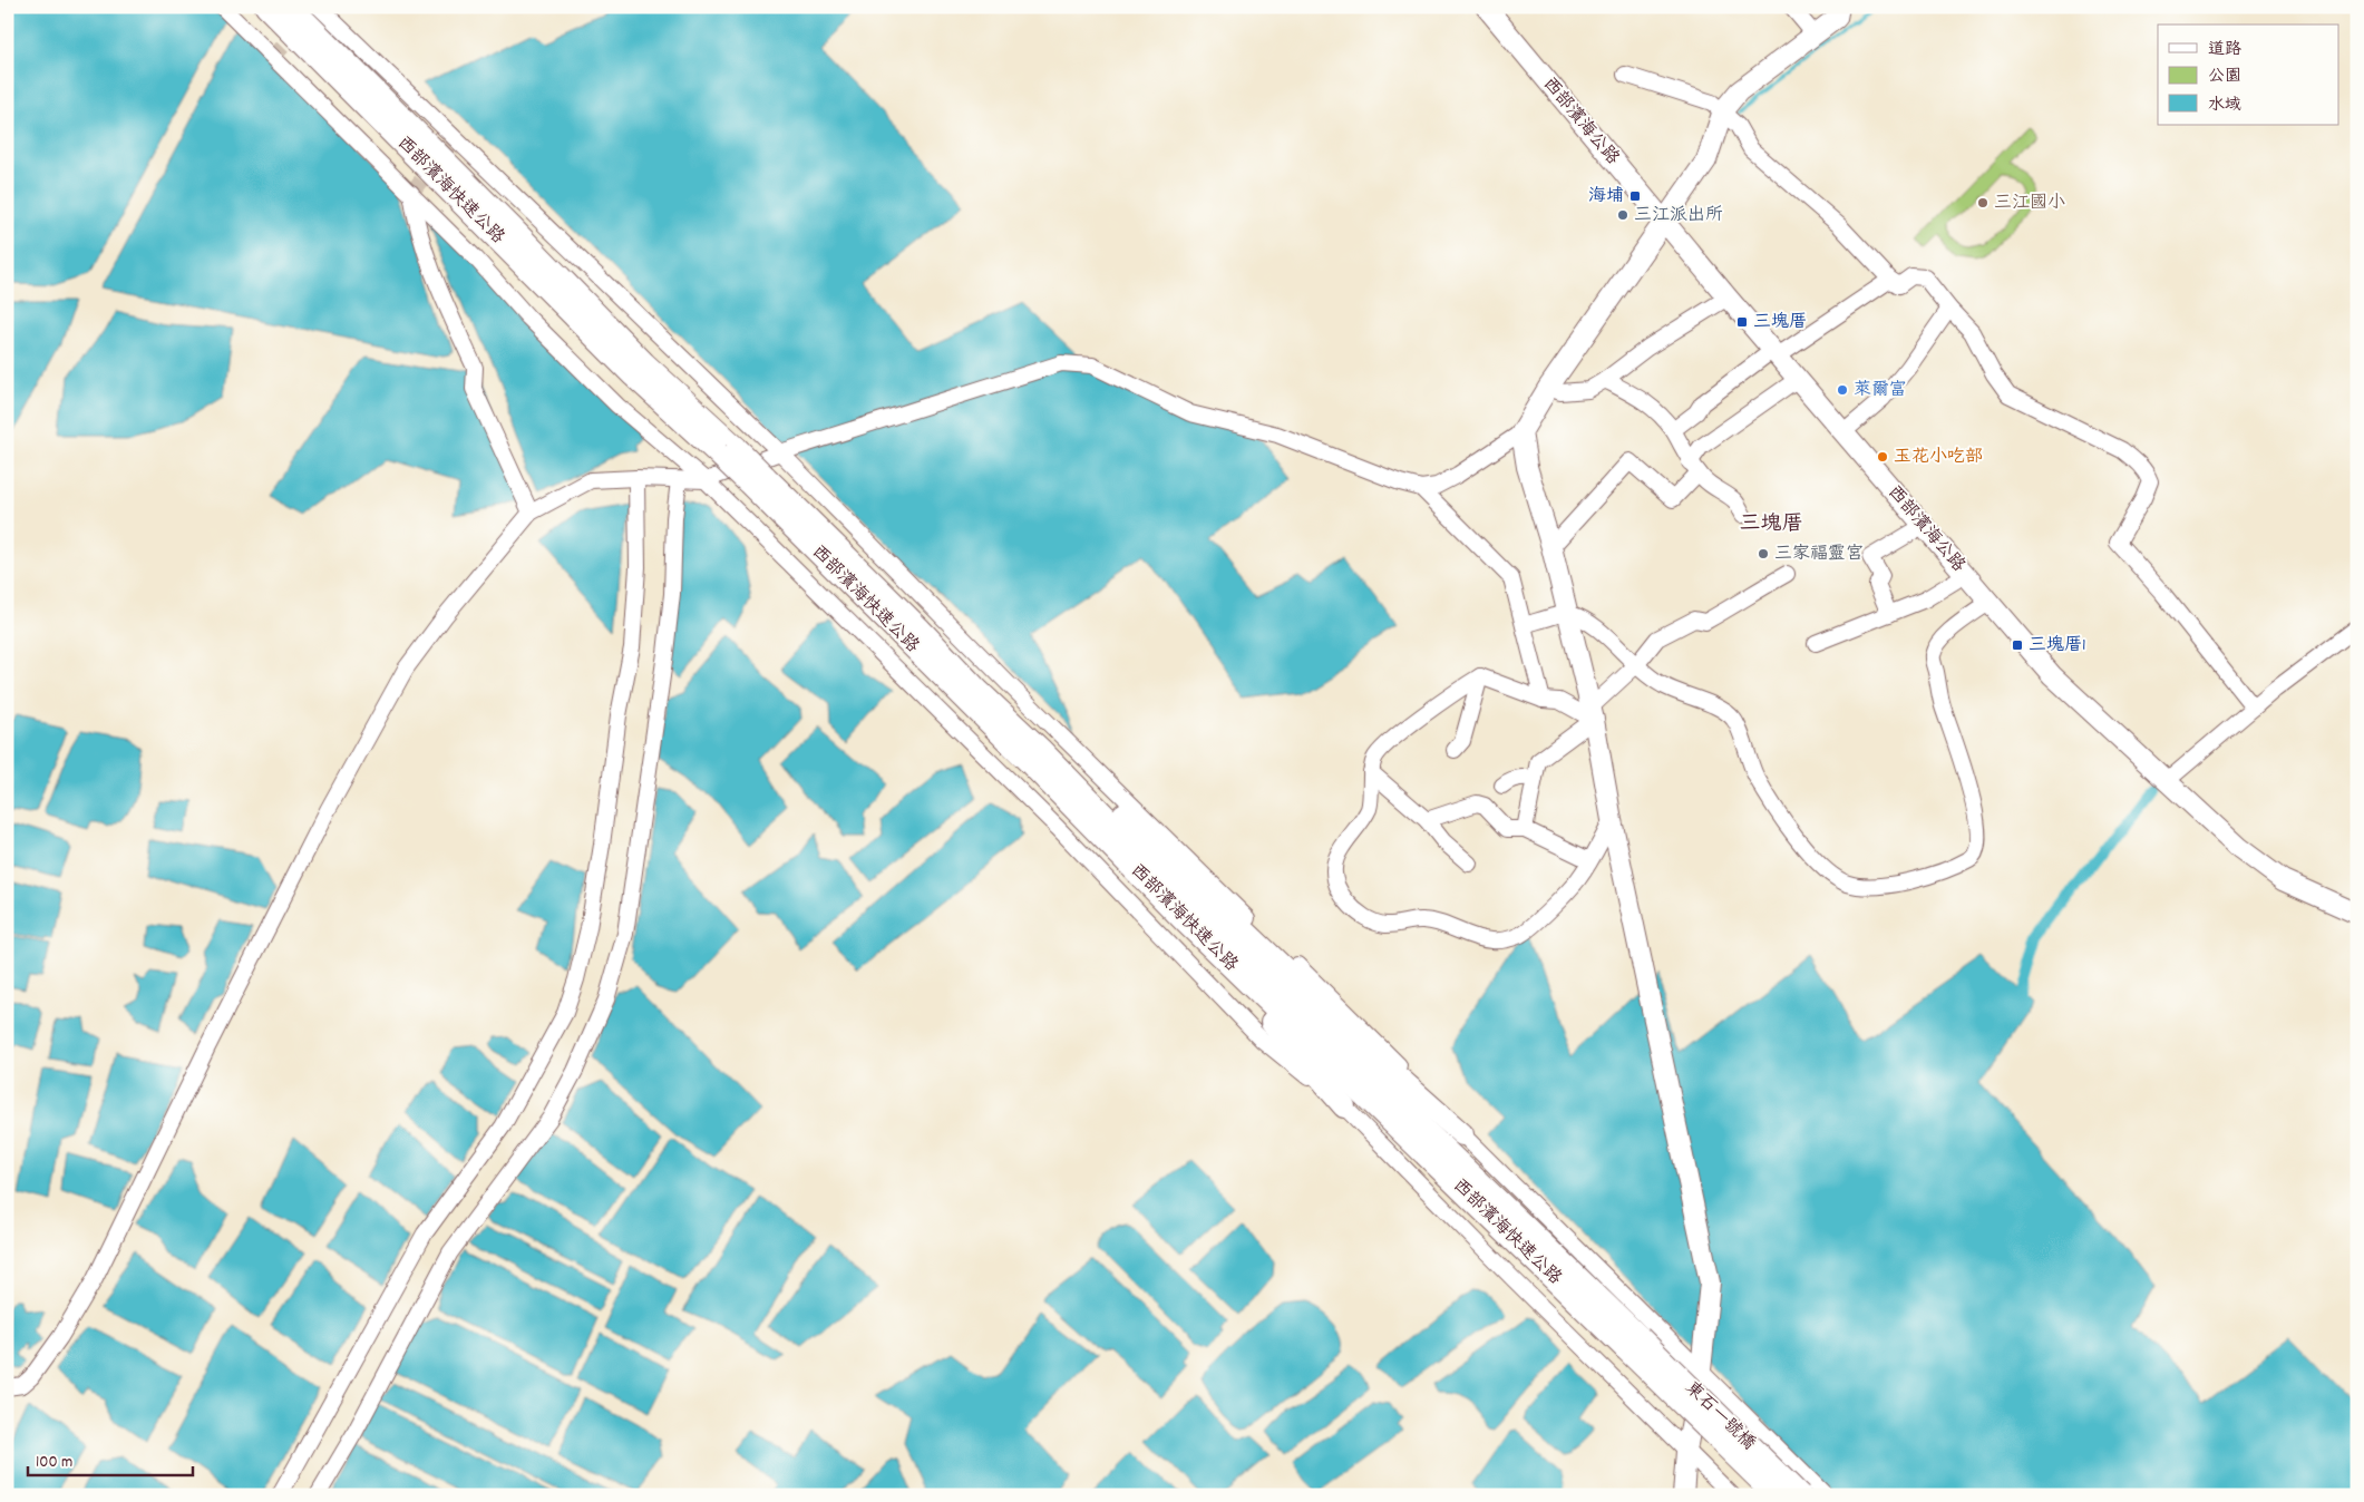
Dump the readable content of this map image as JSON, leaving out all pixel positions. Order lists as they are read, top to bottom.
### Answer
{
  "streets": {
    "highway": ["西部濱海快速公路", "東石一號橋"],
    "main road": ["西部濱海公路"]
  },
  "crossings": [
    ["西部濱海快速公路", "東石一號橋"]
  ],
  "districts": ["三塊厝"],
  "places": {
    "transit": ["海埔", "三塊厝", "三塊厝1"],
    "other": [
      "三江國小",
      "三江派出所",
      "萊爾富",
      "玉花小吃部",
      "三家福靈宮"
    ]
  },
  "legend": ["道路", "公園", "水域"],
  "scale_bar": "100 m"
}
